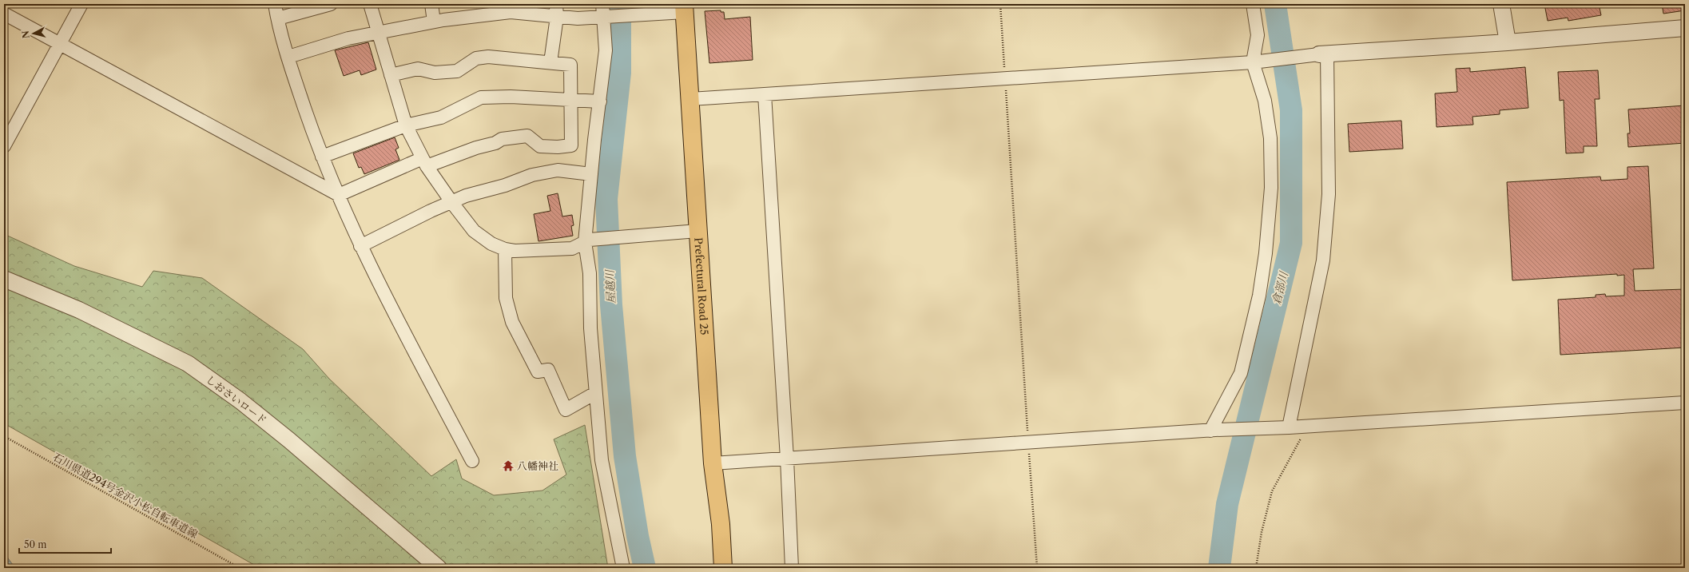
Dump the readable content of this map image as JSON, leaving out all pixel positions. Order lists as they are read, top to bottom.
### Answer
{
  "streets": {
    "main road": ["Prefectural Road 25"],
    "street": ["しおさいロード"],
    "path": ["石川県道294号金沢小松自転車道線"]
  },
  "water": ["屋越川", "倉部川"],
  "places": {
    "temple": ["八幡神社"]
  },
  "scale_bar": "50 m",
  "north": "left"
}
